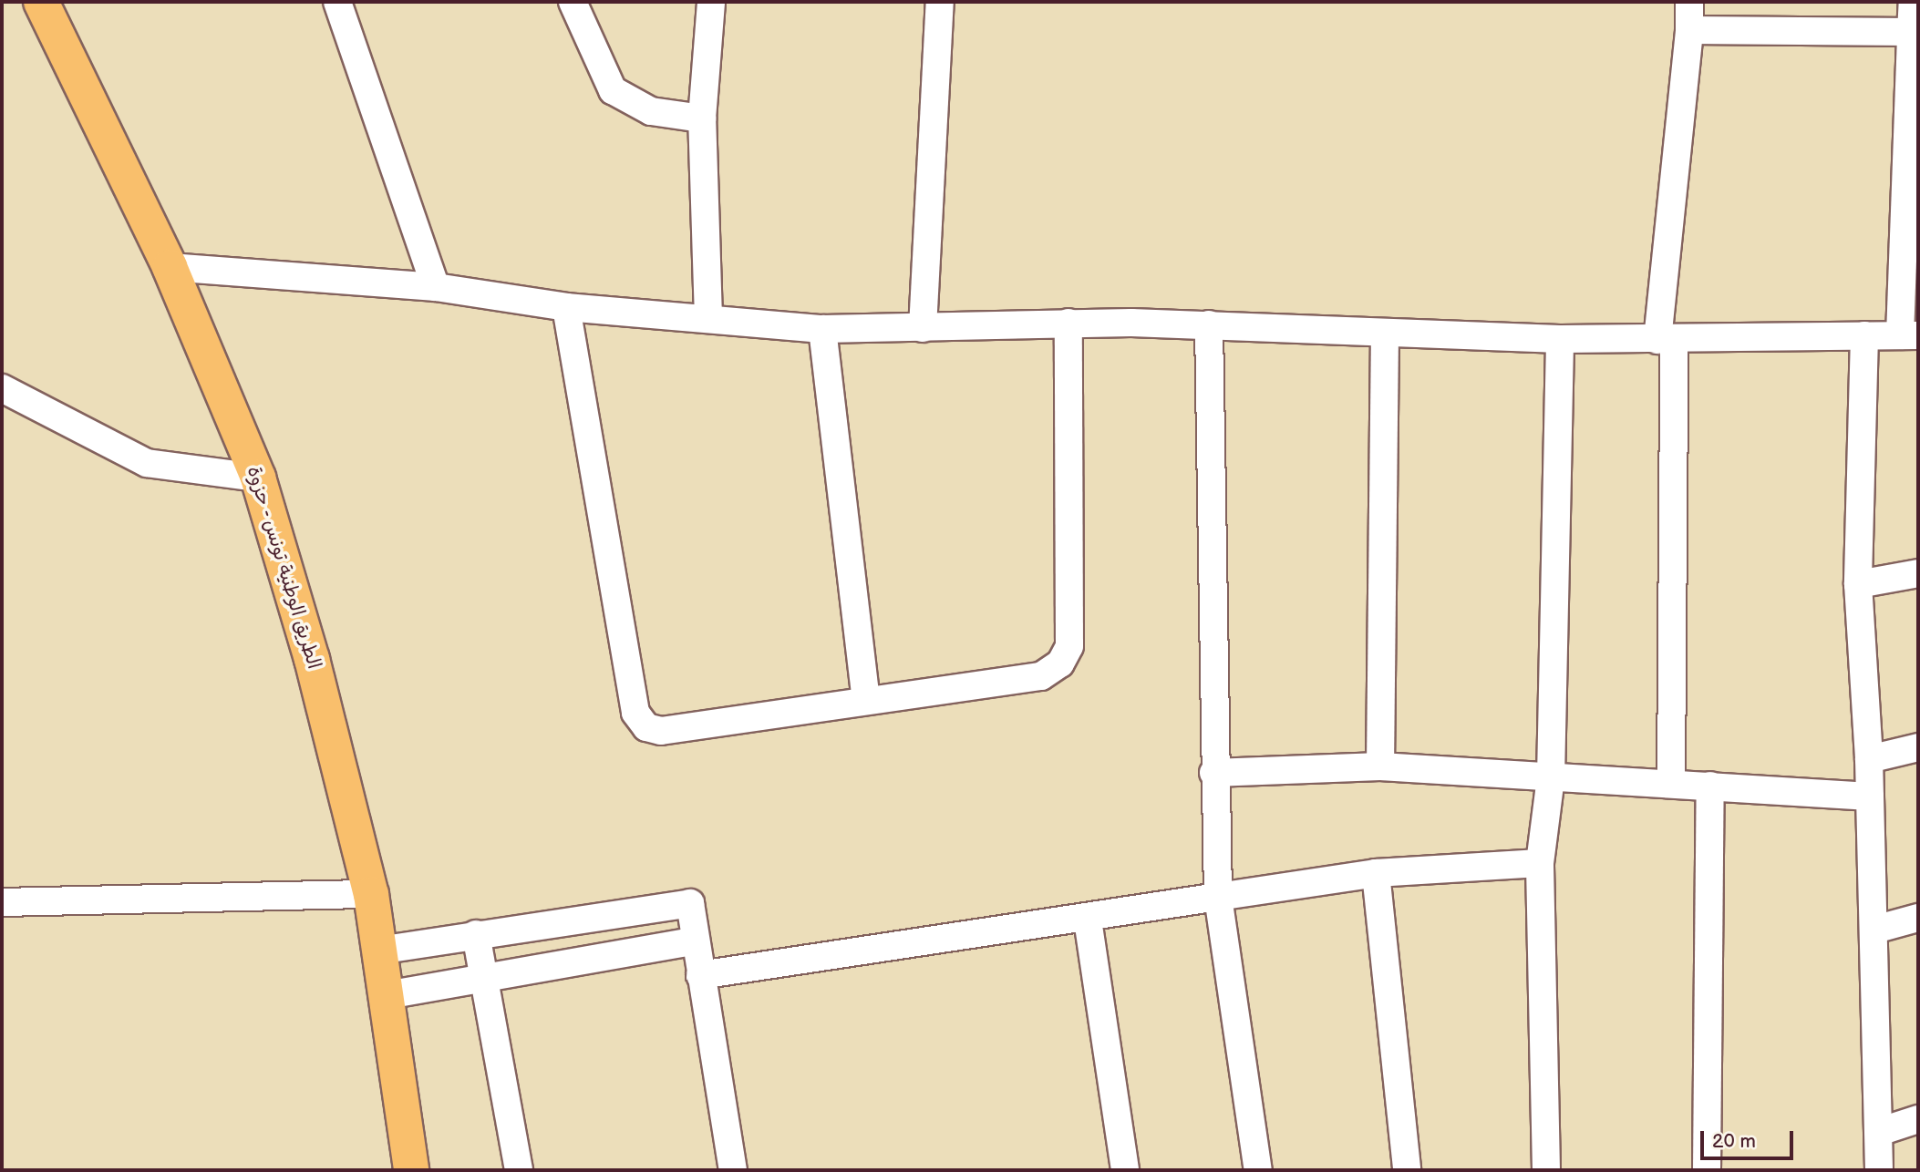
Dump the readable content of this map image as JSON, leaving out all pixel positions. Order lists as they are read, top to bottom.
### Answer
{
  "streets": {
    "main road": ["الطريق الوطنية تونس - حزوة"]
  },
  "scale_bar": "20 m"
}
